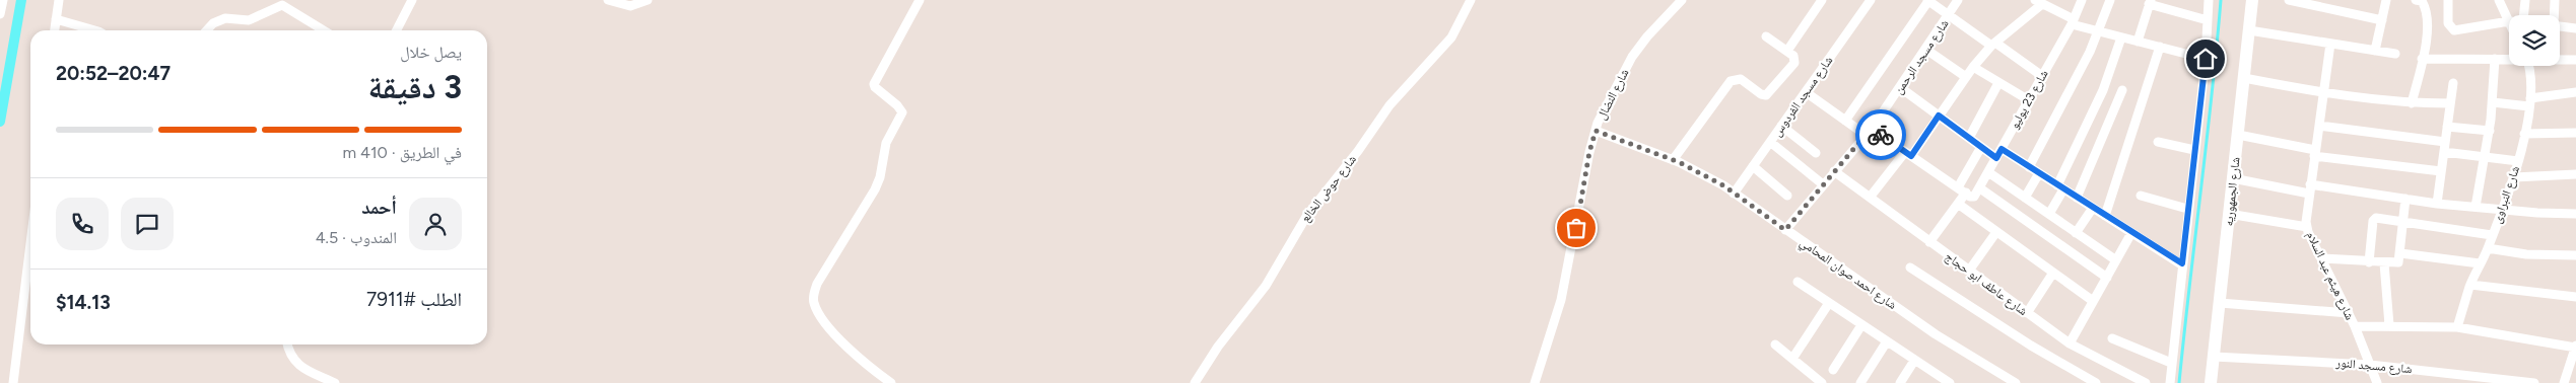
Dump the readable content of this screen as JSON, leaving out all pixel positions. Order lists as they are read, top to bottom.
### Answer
{
  "streets": {
    "main road": ["شارع الجمهوريه"],
    "street": [
      "شارع مسجد الرحمن",
      "شارع النضال",
      "شارع مسجد الفردوس",
      "شارع 23 يوليو",
      "شارع حوض الخالع",
      "شارع النبراوى",
      "شارع احمد صوان المحامي",
      "شارع هيثم عبد السلام",
      "شارع عاطف ابو حجاج",
      "شارع مسجد النور"
    ]
  },
  "crossings": [
    ["شارع مسجد الرحمن", "شارع احمد صوان المحامي"],
    ["شارع مسجد الرحمن", "شارع عاطف ابو حجاج"],
    ["شارع النضال", "شارع احمد صوان المحامي"],
    ["شارع مسجد الفردوس", "شارع احمد صوان المحامي"],
    ["شارع الجمهوريه", "شارع مسجد النور"],
    ["شارع هيثم عبد السلام", "شارع مسجد النور"]
  ],
  "page": {
    "heading": ["3 دقيقة", "يصل خلال", "20:47–20:52"],
    "panel": [
      "أحمد",
      "المندوب · 4.5",
      "الطلب #7911",
      "$14.13"
    ],
    "bar": "في الطريق · 410 m"
  }
}
